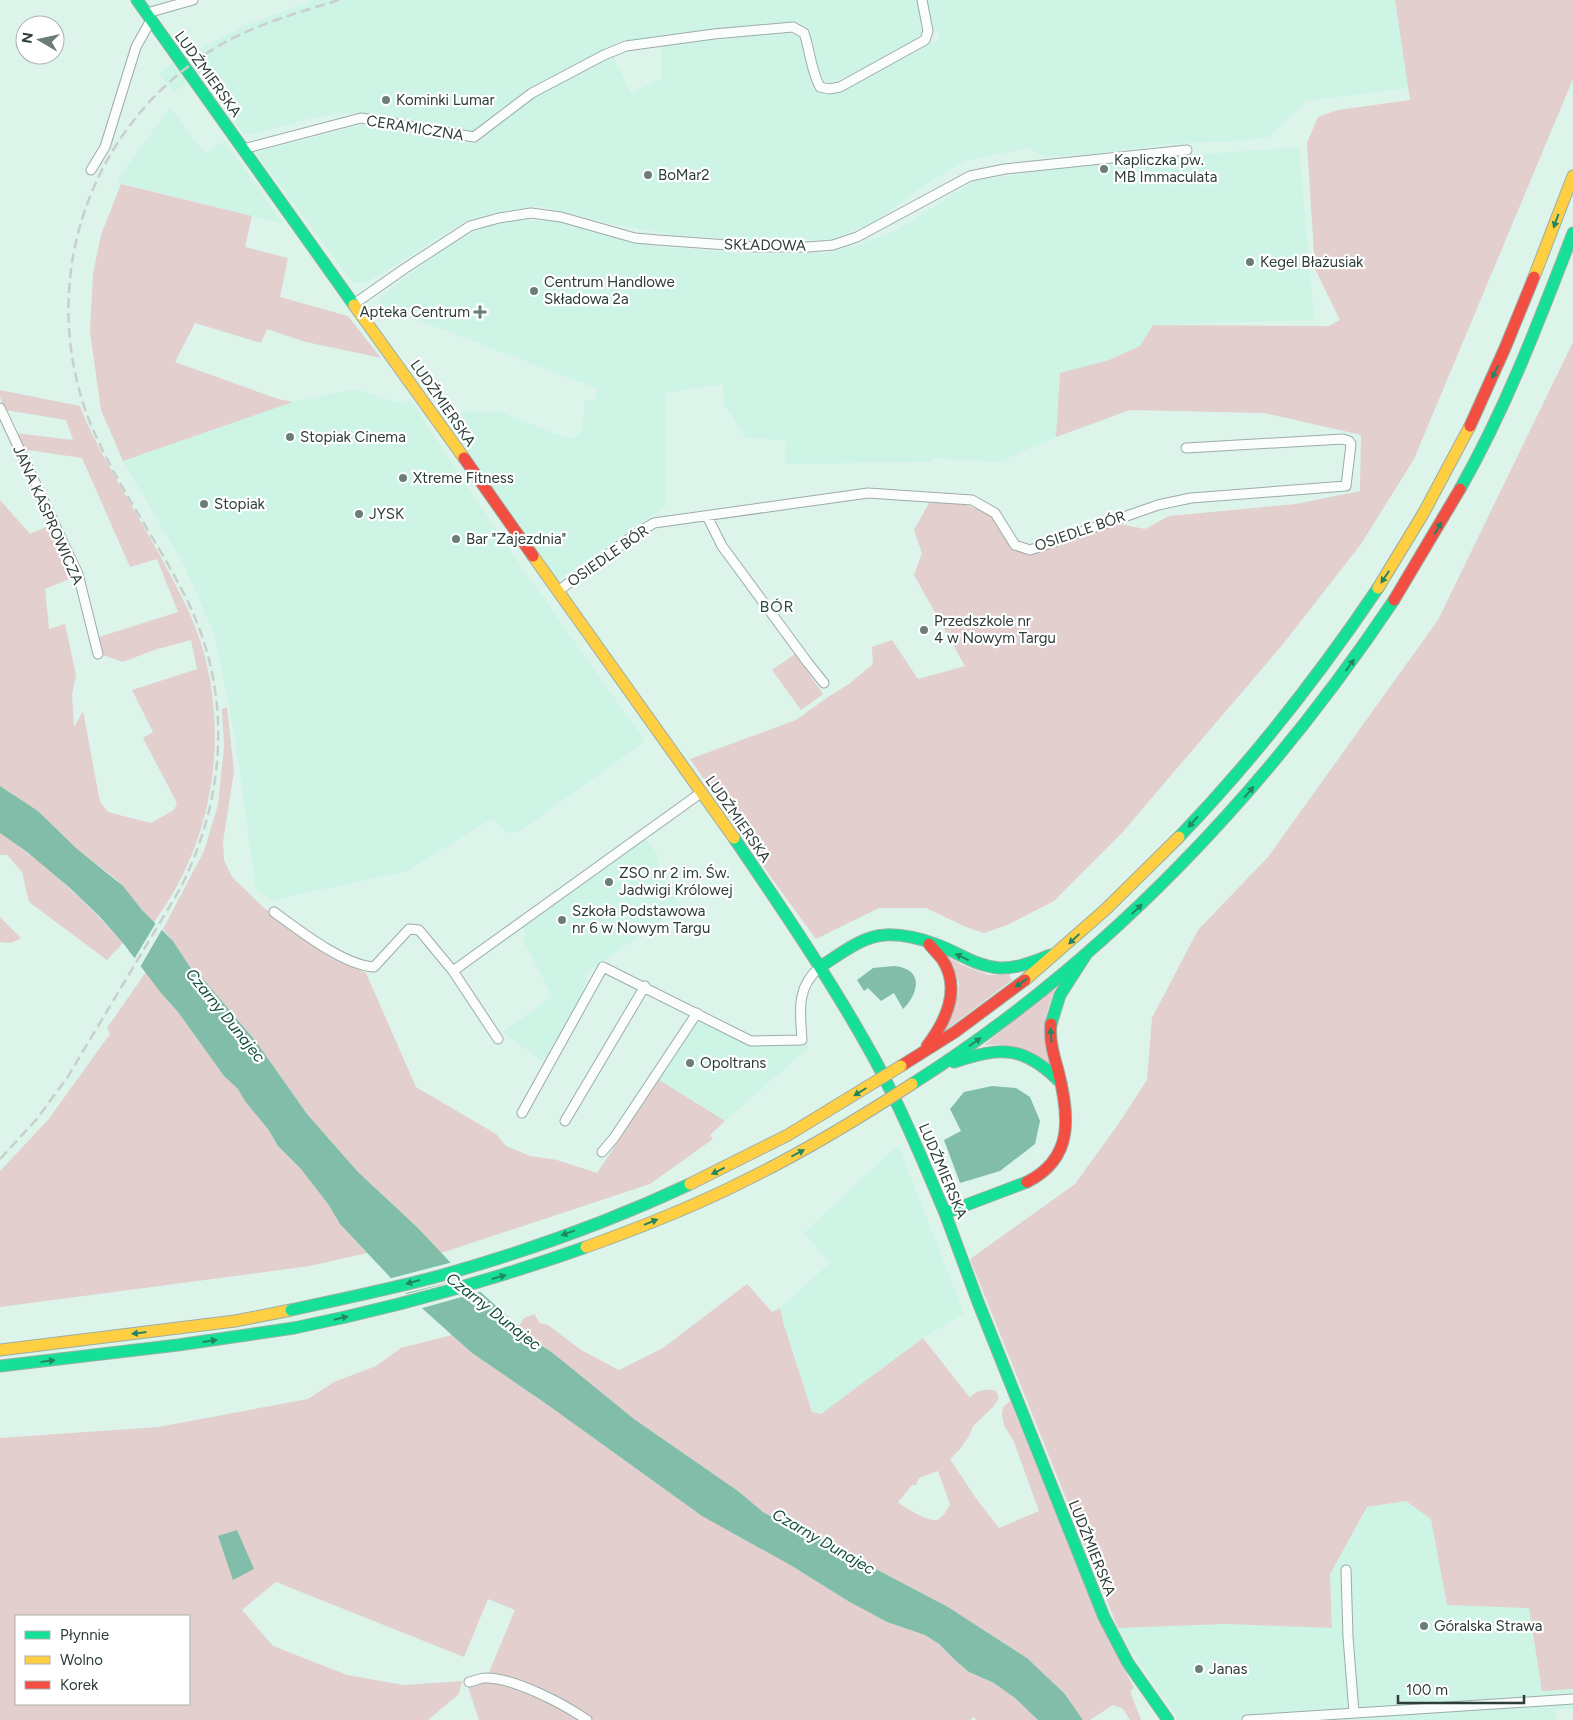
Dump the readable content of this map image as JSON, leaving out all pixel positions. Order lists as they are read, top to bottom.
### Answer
{
  "streets": {
    "main road": ["LUDŹMIERSKA"],
    "street": [
      "CERAMICZNA",
      "SKŁADOWA",
      "JANA KASPROWICZA",
      "OSIEDLE BÓR"
    ]
  },
  "crossings": [
    ["LUDŹMIERSKA", "CERAMICZNA"],
    ["LUDŹMIERSKA", "SKŁADOWA"],
    ["LUDŹMIERSKA", "OSIEDLE BÓR"]
  ],
  "districts": ["BÓR"],
  "water": ["Czarny Dunajec"],
  "places": {
    "other": [
      "Kominki Lumar",
      "Kapliczka pw. MB Immaculata",
      "BoMar2",
      "Kegel Błażusiak",
      "Centrum Handlowe Składowa 2a",
      "Stopiak Cinema",
      "Xtreme Fitness",
      "Stopiak",
      "JYSK",
      "Bar \"Zajezdnia\"",
      "Przedszkole nr 4 w Nowym Targu",
      "ZSO nr 2 im. Św. Jadwigi Królowej",
      "Szkoła Podstawowa nr 6 w Nowym Targu",
      "Opoltrans",
      "Góralska Strawa",
      "Janas"
    ],
    "health": ["Apteka Centrum"]
  },
  "legend": ["Płynnie", "Wolno", "Korek"],
  "scale_bar": "100 m",
  "north": "left"
}
